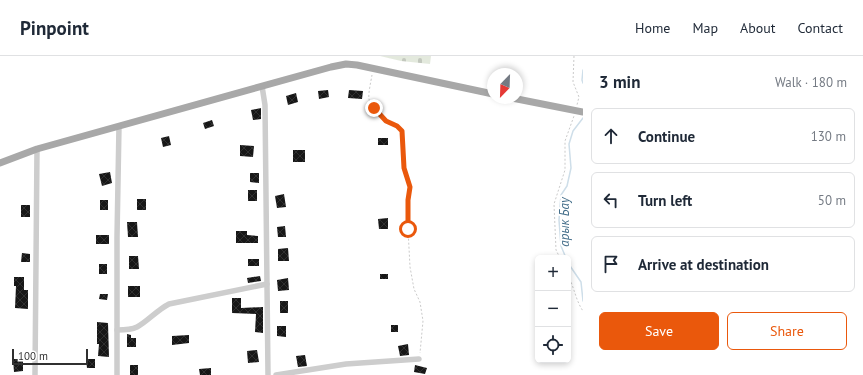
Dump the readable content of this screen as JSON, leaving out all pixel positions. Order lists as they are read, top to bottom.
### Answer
{
  "water": ["арык Бау"],
  "scale_bar": "100 m",
  "north": "bottom left",
  "page": {
    "header": "Pinpoint",
    "nav": [
      "Home",
      "Map",
      "About",
      "Contact"
    ],
    "heading": ["3 min", "Walk · 180 m"],
    "list": [
      ["Continue", "130 m"],
      ["Turn left", "50 m"],
      "Arrive at destination"
    ],
    "map_buttons": ["+", "−"],
    "buttons": ["Save", "Share"],
    "scale": "100 m"
  }
}
